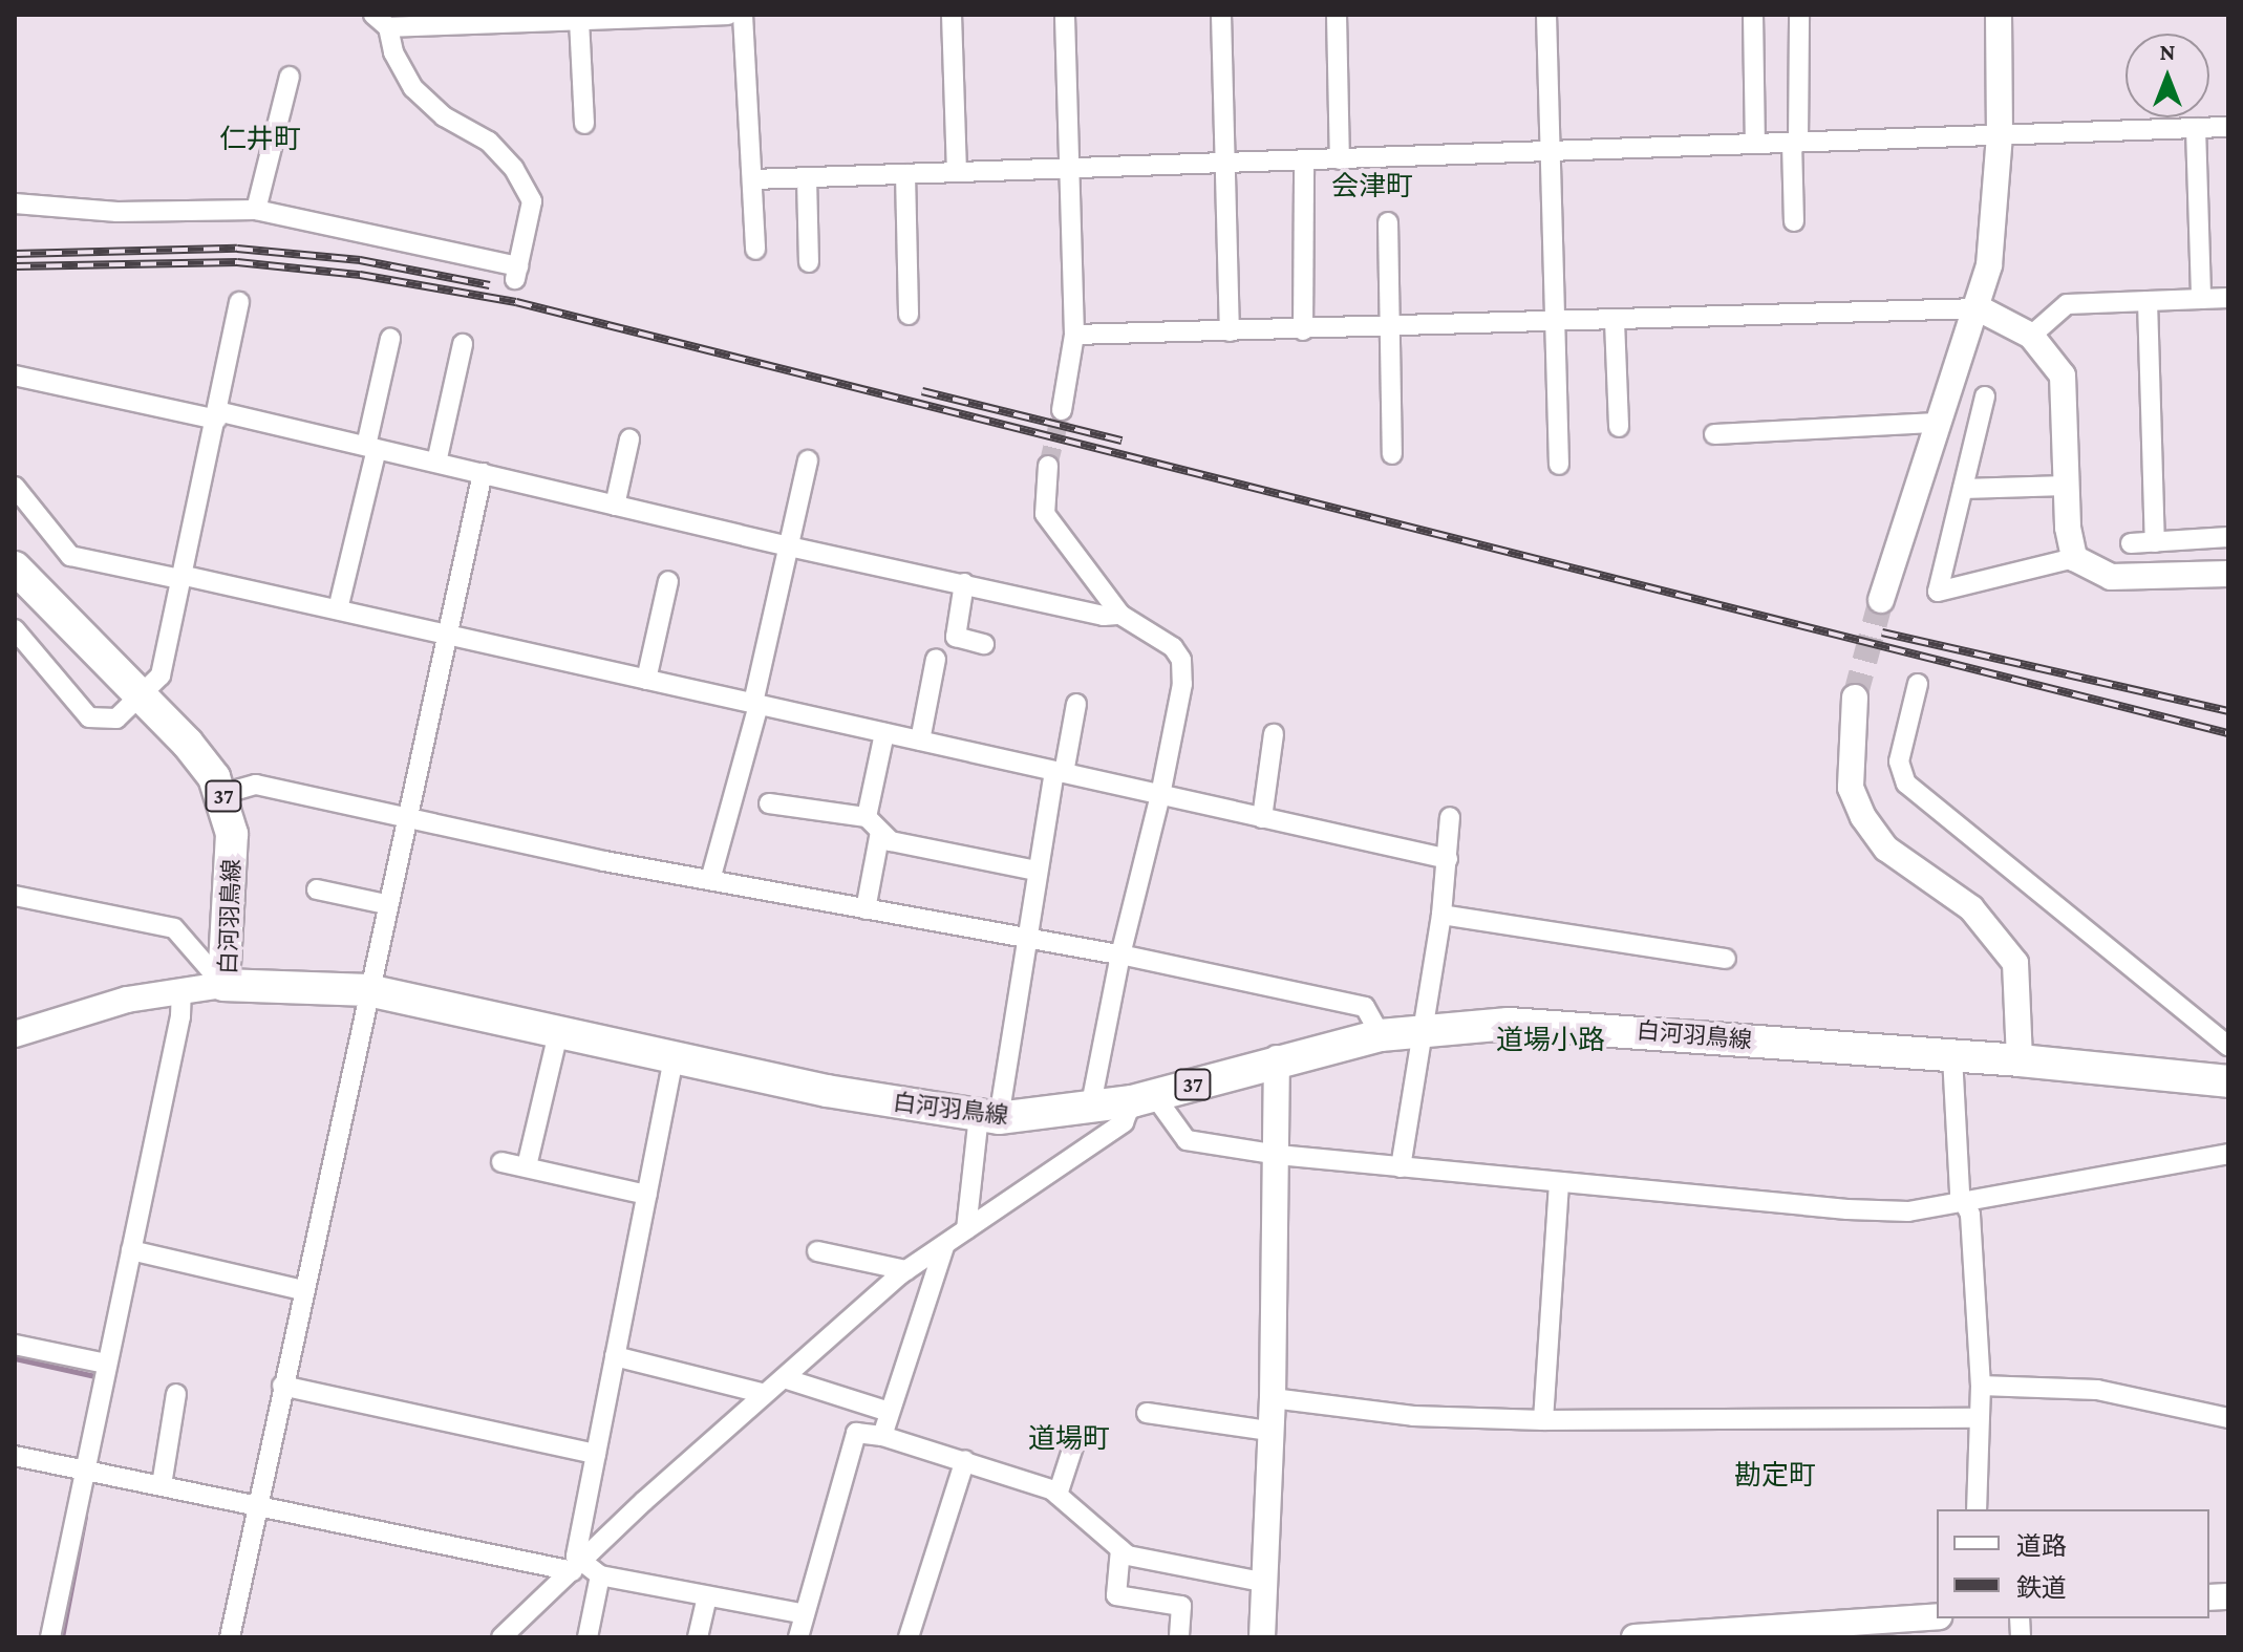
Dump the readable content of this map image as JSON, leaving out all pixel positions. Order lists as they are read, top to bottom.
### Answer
{
  "streets": {
    "main road": ["37", "白河羽鳥線"]
  },
  "districts": [
    "仁井町",
    "会津町",
    "道場小路",
    "道場町",
    "勘定町"
  ],
  "legend": ["道路", "鉄道"],
  "north": "top"
}
